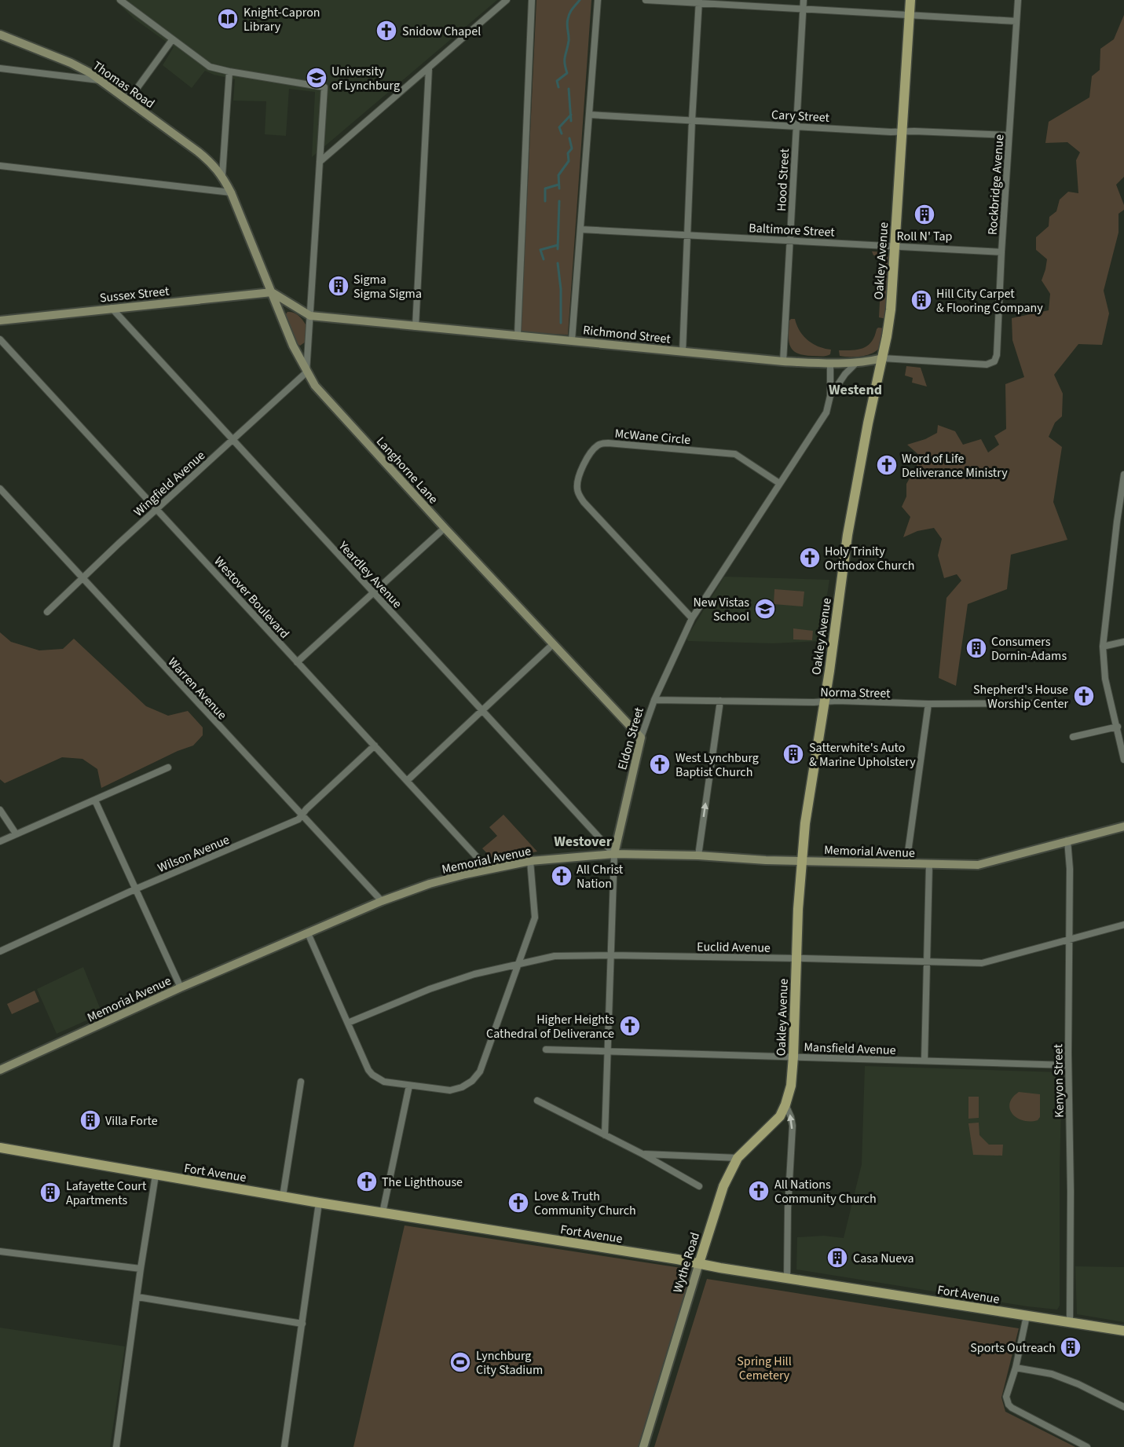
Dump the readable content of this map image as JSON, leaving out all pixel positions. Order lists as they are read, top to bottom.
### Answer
{
  "streets": {
    "main road": ["Oakley Avenue", "Fort Avenue", "Wythe Road"],
    "street": [
      "Thomas Road",
      "Cary Street",
      "Hood Street",
      "Rockbridge Avenue",
      "Baltimore Street",
      "Sussex Street",
      "Richmond Street",
      "McWane Circle",
      "Langhorne Lane",
      "Wingfield Avenue",
      "Yeardley Avenue",
      "Westover Boulevard",
      "Warren Avenue",
      "Norma Street",
      "Eldon Street",
      "Memorial Avenue",
      "Wilson Avenue",
      "Euclid Avenue",
      "Mansfield Avenue",
      "Kenyon Street"
    ]
  },
  "crossings": [
    ["Thomas Road", "Langhorne Lane"],
    ["Cary Street", "Hood Street"],
    ["Cary Street", "Rockbridge Avenue"],
    ["Cary Street", "Oakley Avenue"],
    ["Hood Street", "Baltimore Street"],
    ["Hood Street", "Richmond Street"],
    ["Rockbridge Avenue", "Baltimore Street"],
    ["Rockbridge Avenue", "Richmond Street"],
    ["Baltimore Street", "Oakley Avenue"],
    ["Oakley Avenue", "Richmond Street"],
    ["Oakley Avenue", "Norma Street"],
    ["Oakley Avenue", "Memorial Avenue"],
    ["Oakley Avenue", "Euclid Avenue"],
    ["Oakley Avenue", "Mansfield Avenue"],
    ["Oakley Avenue", "Fort Avenue"],
    ["Oakley Avenue", "Wythe Road"],
    ["Sussex Street", "Richmond Street"],
    ["Sussex Street", "Langhorne Lane"],
    ["Sussex Street", "Yeardley Avenue"],
    ["Richmond Street", "Langhorne Lane"],
    ["Richmond Street", "Eldon Street"],
    ["McWane Circle", "Eldon Street"],
    ["Langhorne Lane", "Wingfield Avenue"],
    ["Langhorne Lane", "Eldon Street"],
    ["Wingfield Avenue", "Yeardley Avenue"],
    ["Wingfield Avenue", "Westover Boulevard"],
    ["Wingfield Avenue", "Warren Avenue"],
    ["Yeardley Avenue", "Eldon Street"],
    ["Yeardley Avenue", "Memorial Avenue"],
    ["Westover Boulevard", "Memorial Avenue"],
    ["Westover Boulevard", "Wilson Avenue"],
    ["Warren Avenue", "Memorial Avenue"],
    ["Warren Avenue", "Wilson Avenue"],
    ["Norma Street", "Eldon Street"],
    ["Eldon Street", "Memorial Avenue"],
    ["Eldon Street", "Euclid Avenue"],
    ["Eldon Street", "Mansfield Avenue"],
    ["Memorial Avenue", "Kenyon Street"],
    ["Euclid Avenue", "Kenyon Street"],
    ["Mansfield Avenue", "Kenyon Street"],
    ["Kenyon Street", "Fort Avenue"],
    ["Fort Avenue", "Wythe Road"]
  ],
  "districts": ["Westend", "Westover"],
  "parks": ["Spring Hill Cemetery"],
  "places": {
    "library": ["Knight-Capron Library"],
    "church": [
      "Snidow Chapel",
      "Word of Life Deliverance Ministry",
      "Holy Trinity Orthodox Church",
      "Shepherd's House Worship Center",
      "West Lynchburg Baptist Church",
      "All Christ Nation",
      "Higher Heights Cathedral of Deliverance",
      "The Lighthouse",
      "All Nations Community Church",
      "Love & Truth Community Church"
    ],
    "school or university": ["University of Lynchburg", "New Vistas School"],
    "building": [
      "Roll N' Tap",
      "Sigma Sigma Sigma",
      "Hill City Carpet & Flooring Company",
      "Consumers Dornin-Adams",
      "Satterwhite's Auto & Marine Upholstery",
      "Villa Forte",
      "Lafayette Court Apartments",
      "Casa Nueva",
      "Sports Outreach"
    ],
    "sports": ["Lynchburg City Stadium"]
  }
}
